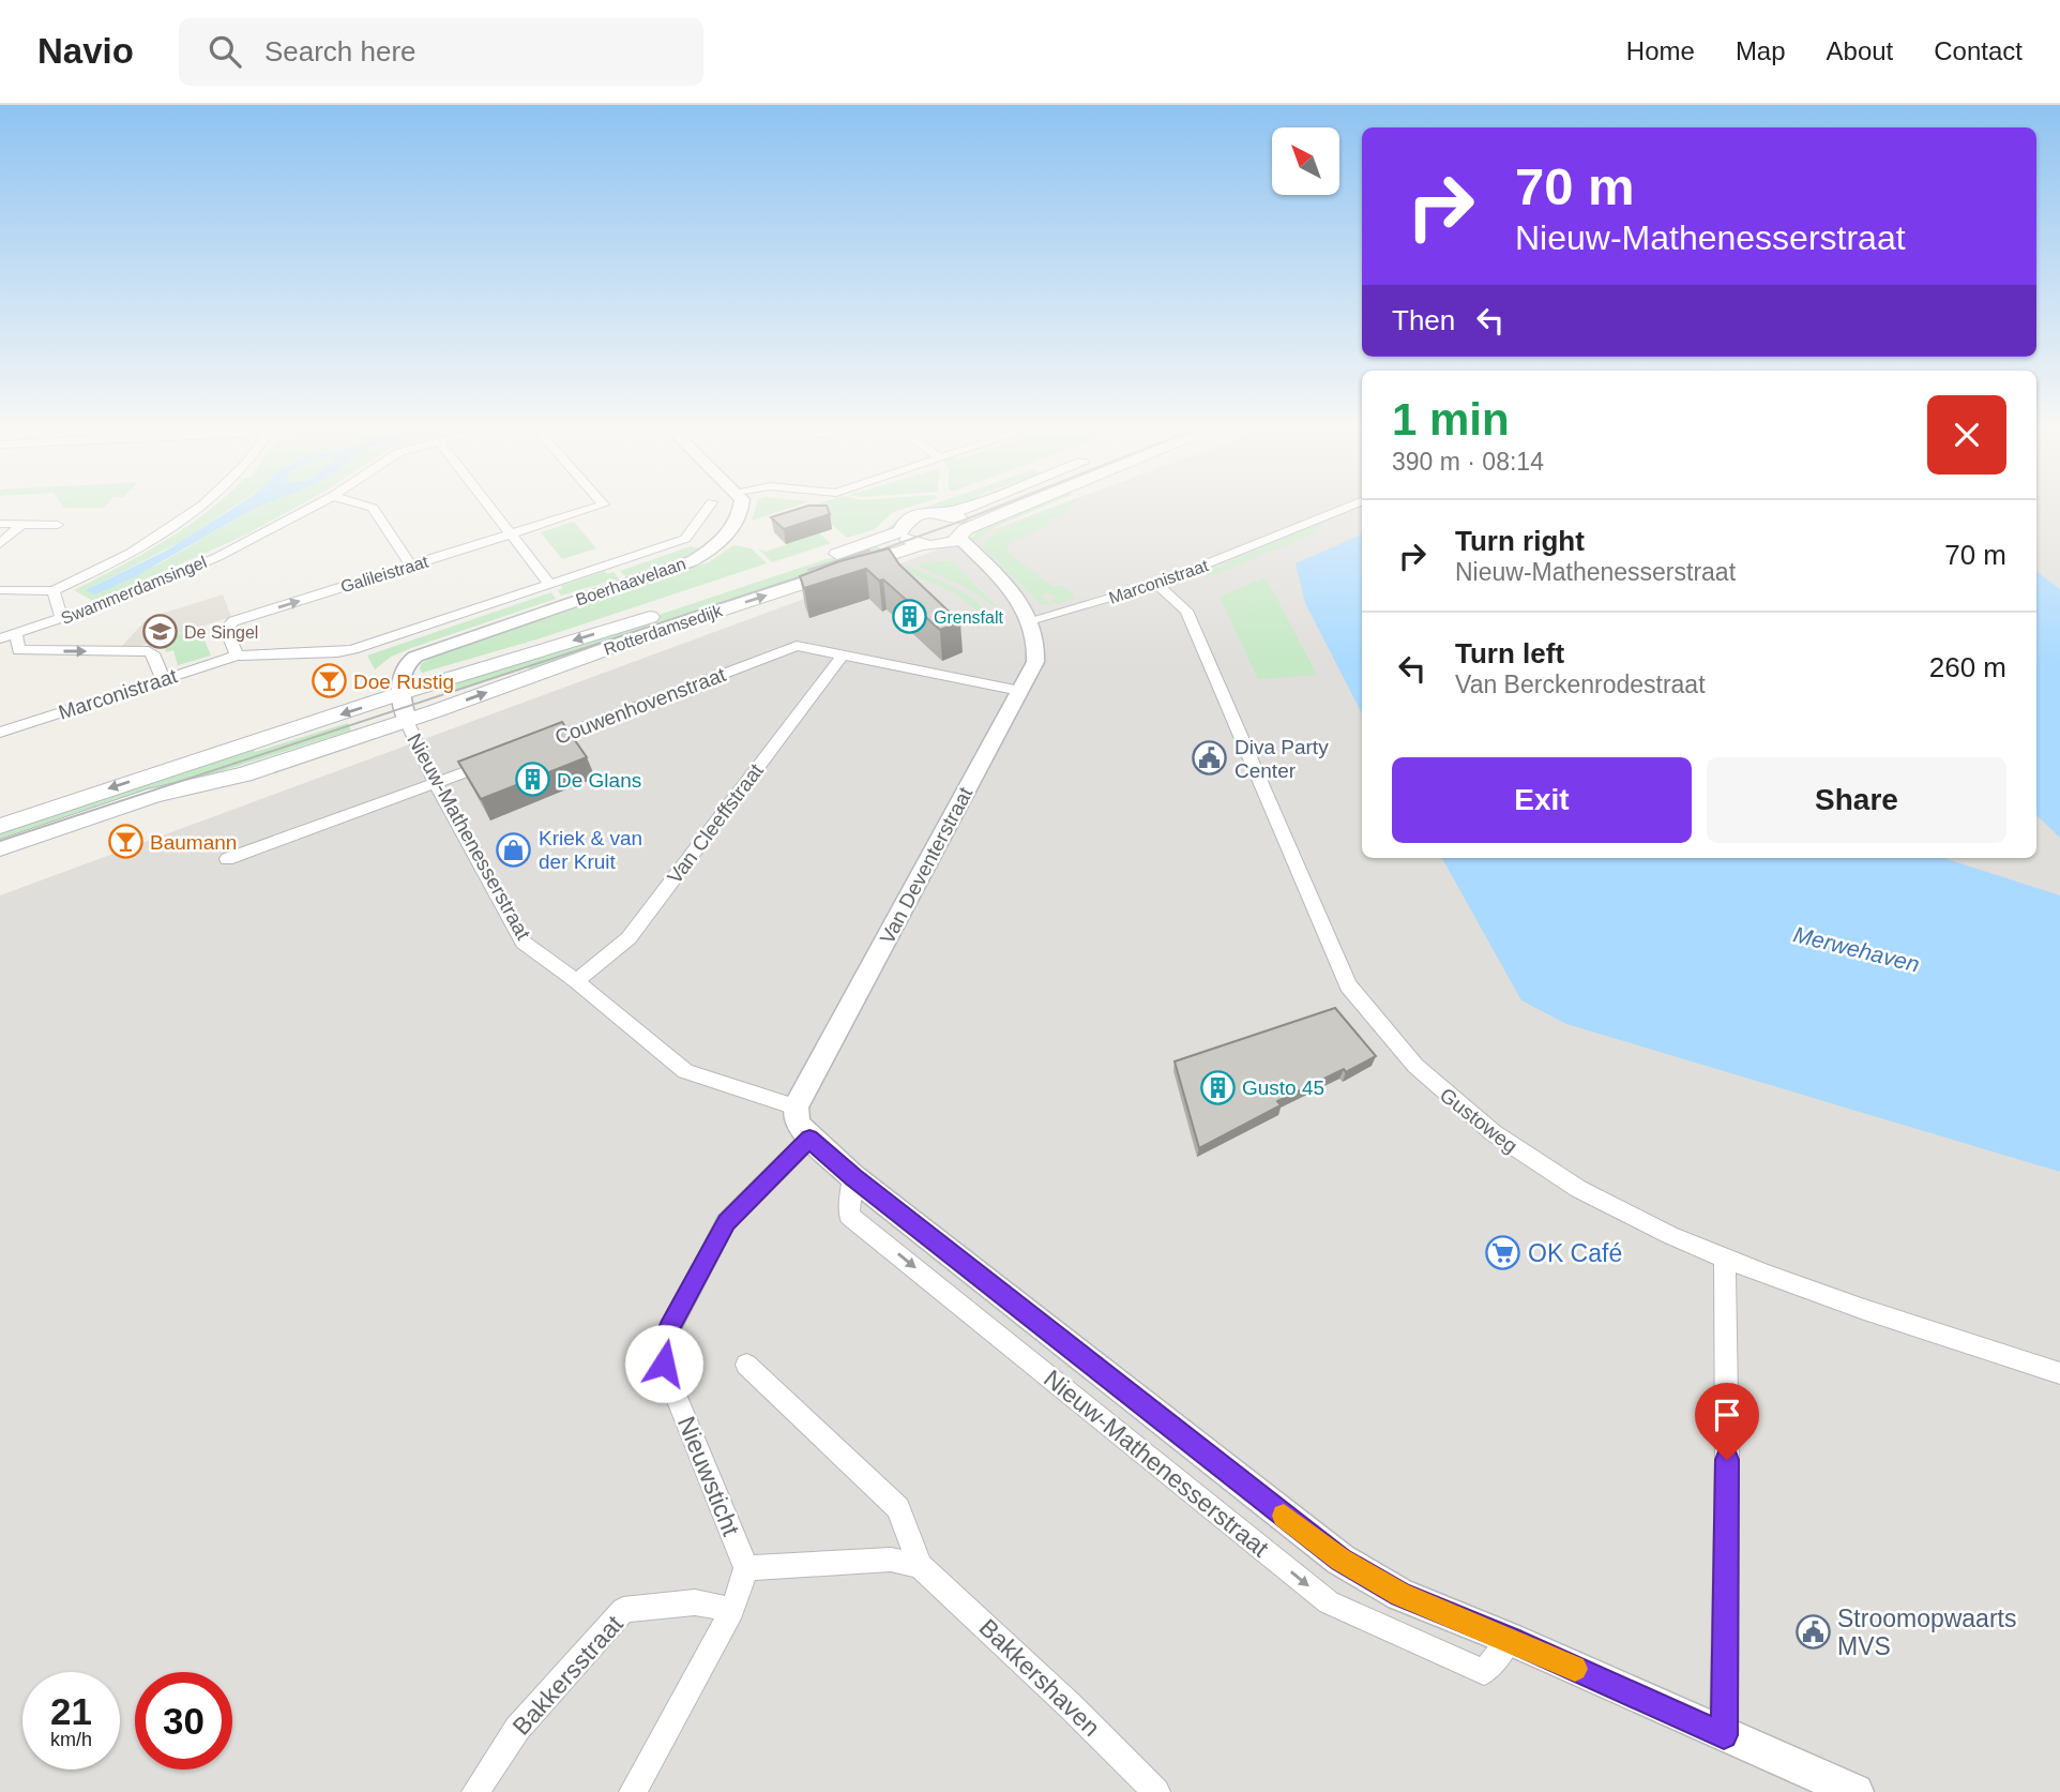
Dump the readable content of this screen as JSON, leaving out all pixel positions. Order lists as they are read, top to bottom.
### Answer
{
  "streets": {
    "main road": ["Rotterdamsedijk"],
    "street": [
      "Galileistraat",
      "Boerhaavelaan",
      "Marconistraat",
      "Swammerdamsingel",
      "Couwenhovenstraat",
      "Van Cleeffstraat",
      "Nieuw-Mathenesserstraat",
      "Van Deventerstraat",
      "Gustoweg",
      "Nieuwsticht",
      "Bakkersstraat",
      "Bakkershaven"
    ]
  },
  "crossings": [
    ["Galileistraat", "Marconistraat"],
    ["Boerhaavelaan", "Rotterdamsedijk"],
    ["Marconistraat", "Van Deventerstraat"],
    ["Marconistraat", "Gustoweg"],
    ["Rotterdamsedijk", "Nieuw-Mathenesserstraat"],
    ["Rotterdamsedijk", "Van Deventerstraat"],
    ["Couwenhovenstraat", "Van Cleeffstraat"],
    ["Couwenhovenstraat", "Van Deventerstraat"],
    ["Van Cleeffstraat", "Nieuw-Mathenesserstraat"],
    ["Nieuw-Mathenesserstraat", "Van Deventerstraat"],
    ["Nieuw-Mathenesserstraat", "Nieuwsticht"]
  ],
  "water": ["Merwehaven"],
  "places": {
    "building": ["Grensfalt", "De Glans", "Gusto 45"],
    "school or university": ["De Singel"],
    "bar": ["Doe Rustig", "Baumann"],
    "public building": ["Diva Party Center", "Stroomopwaarts MVS"],
    "shop": ["Kriek & van der Kruit"],
    "supermarket": ["OK Café"]
  },
  "north": "top left",
  "page": {
    "header": "Navio",
    "search": "Search here",
    "nav": [
      "Home",
      "Map",
      "About",
      "Contact"
    ],
    "turn": ["70 m", "Nieuw-Mathenesserstraat"],
    "then": "Then",
    "heading": ["1 min", "390 m · 08:14"],
    "list": [
      {
        "name": "Turn right",
        "note": "Nieuw-Mathenesserstraat",
        "value": "70 m"
      },
      {
        "name": "Turn left",
        "note": "Van Berckenrodestraat",
        "value": "260 m"
      }
    ],
    "buttons": ["Exit", "Share"],
    "speed": "21 km/h",
    "limit": "30"
  }
}
